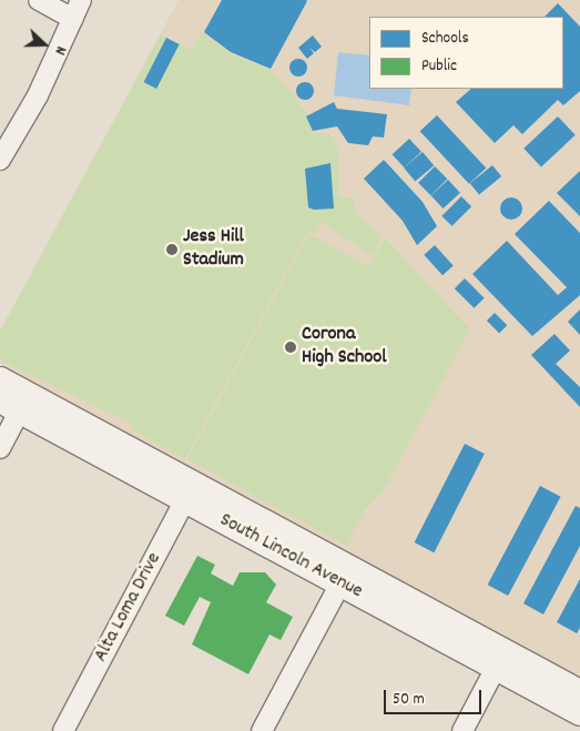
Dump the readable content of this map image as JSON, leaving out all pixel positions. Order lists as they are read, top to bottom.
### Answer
{
  "streets": {
    "main road": ["South Lincoln Avenue"],
    "street": ["Alta Loma Drive"]
  },
  "crossings": [
    ["South Lincoln Avenue", "Alta Loma Drive"]
  ],
  "places": ["Jess Hill Stadium", "Corona High School"],
  "legend": ["Schools", "Public"],
  "scale_bar": "50 m",
  "north": "right"
}
